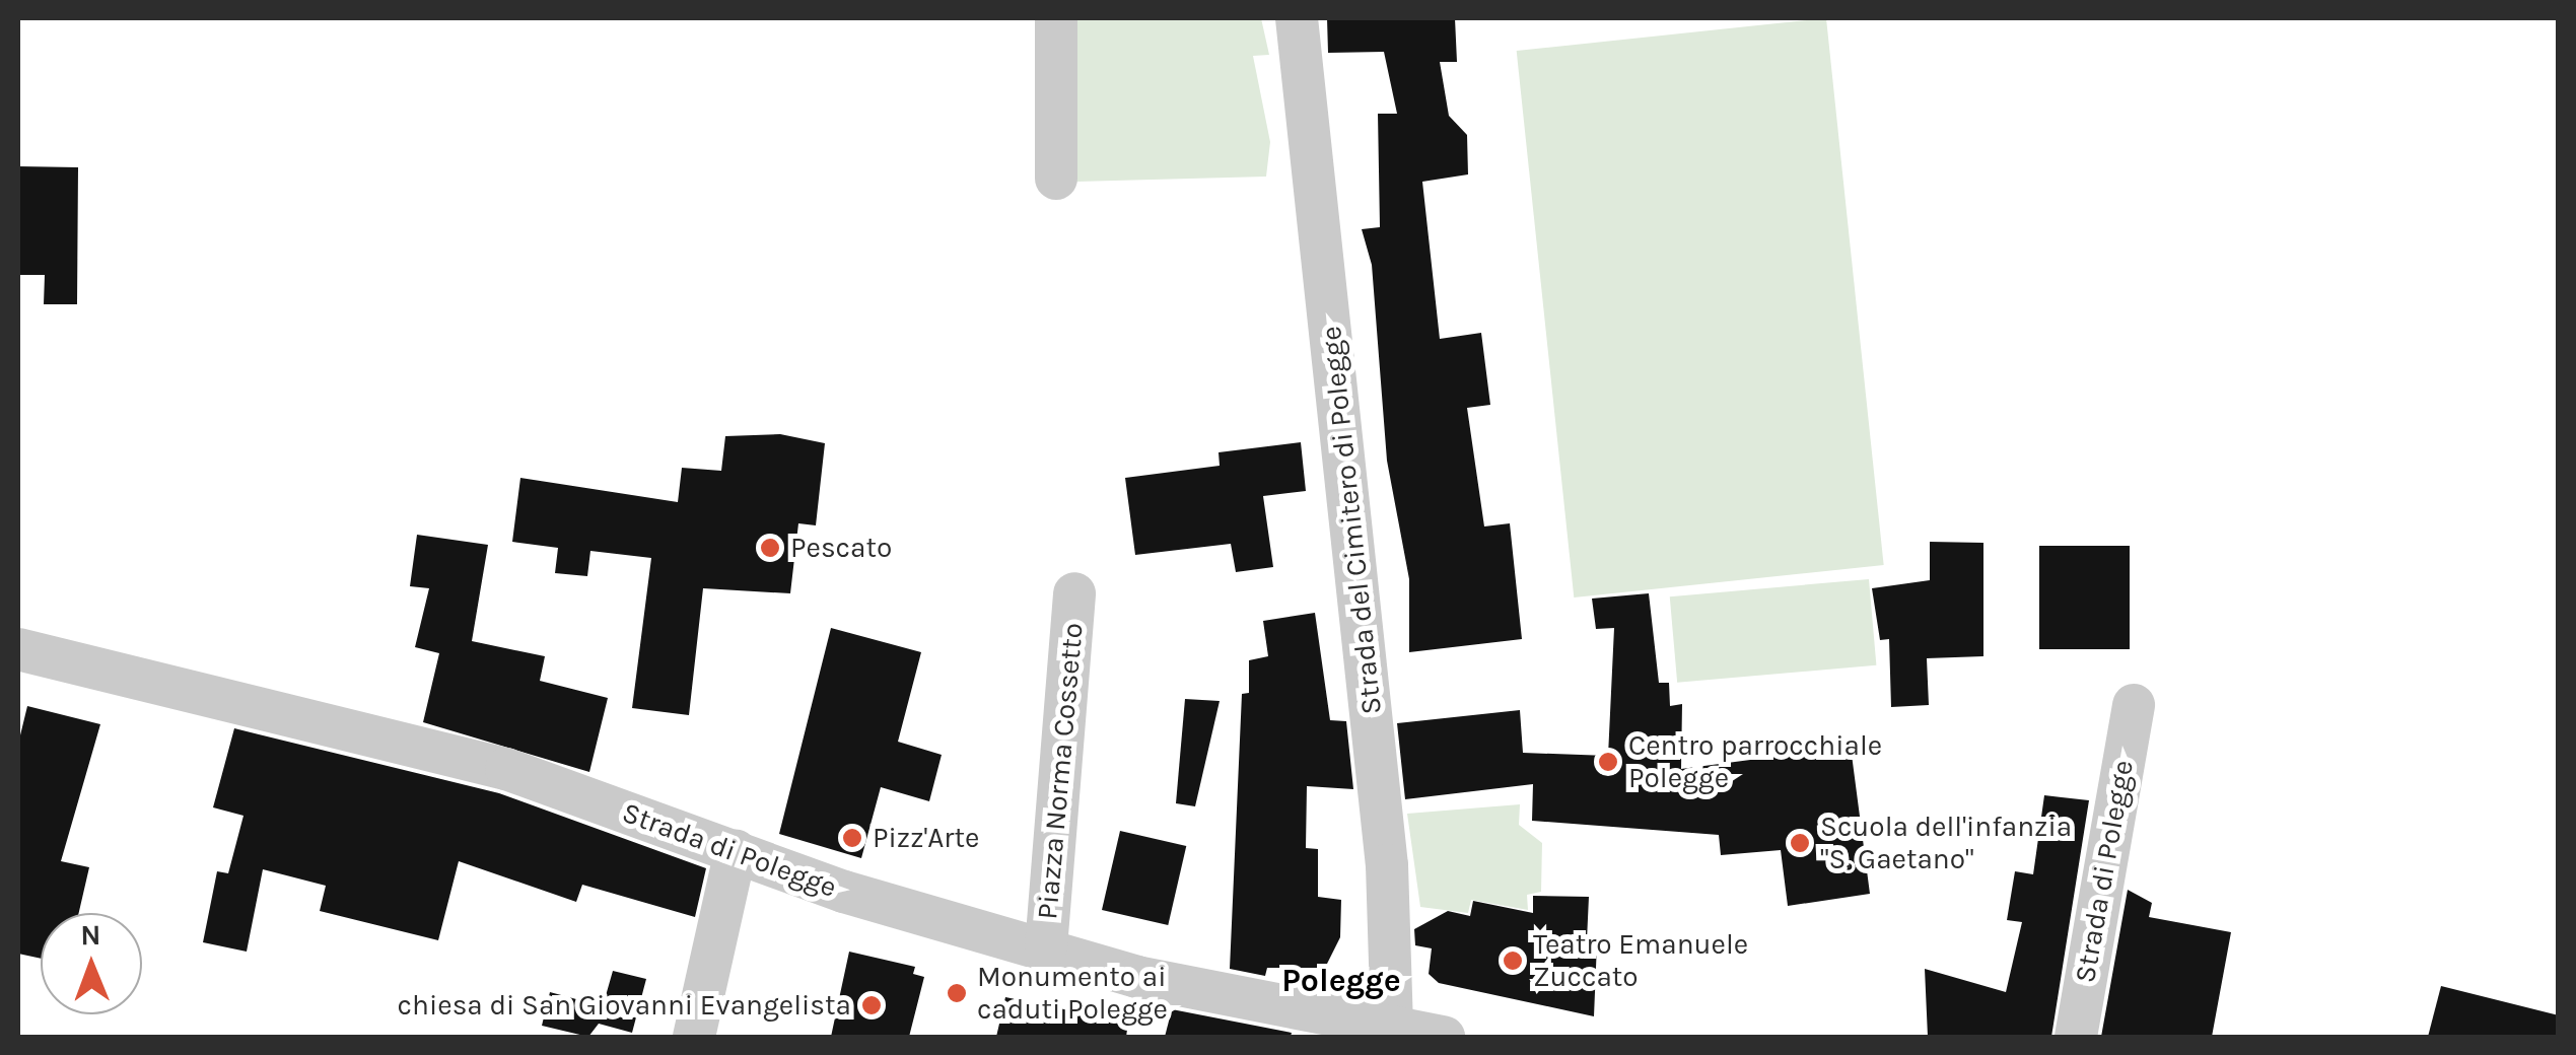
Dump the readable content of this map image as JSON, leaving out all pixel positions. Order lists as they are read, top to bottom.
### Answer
{
  "streets": {
    "street": ["Strada del Cimitero di Polegge", "Piazza Norma Cossetto", "Strada di Polegge"]
  },
  "crossings": [
    ["Strada del Cimitero di Polegge", "Strada di Polegge"],
    ["Piazza Norma Cossetto", "Strada di Polegge"]
  ],
  "districts": ["Polegge"],
  "places": [
    "Pescato",
    "Centro parrocchiale Polegge",
    "Pizz'Arte",
    "Scuola dell'infanzia \"S. Gaetano\"",
    "Teatro Emanuele Zuccato",
    "Monumento ai caduti Polegge",
    "chiesa di San Giovanni Evangelista"
  ],
  "north": "top"
}
